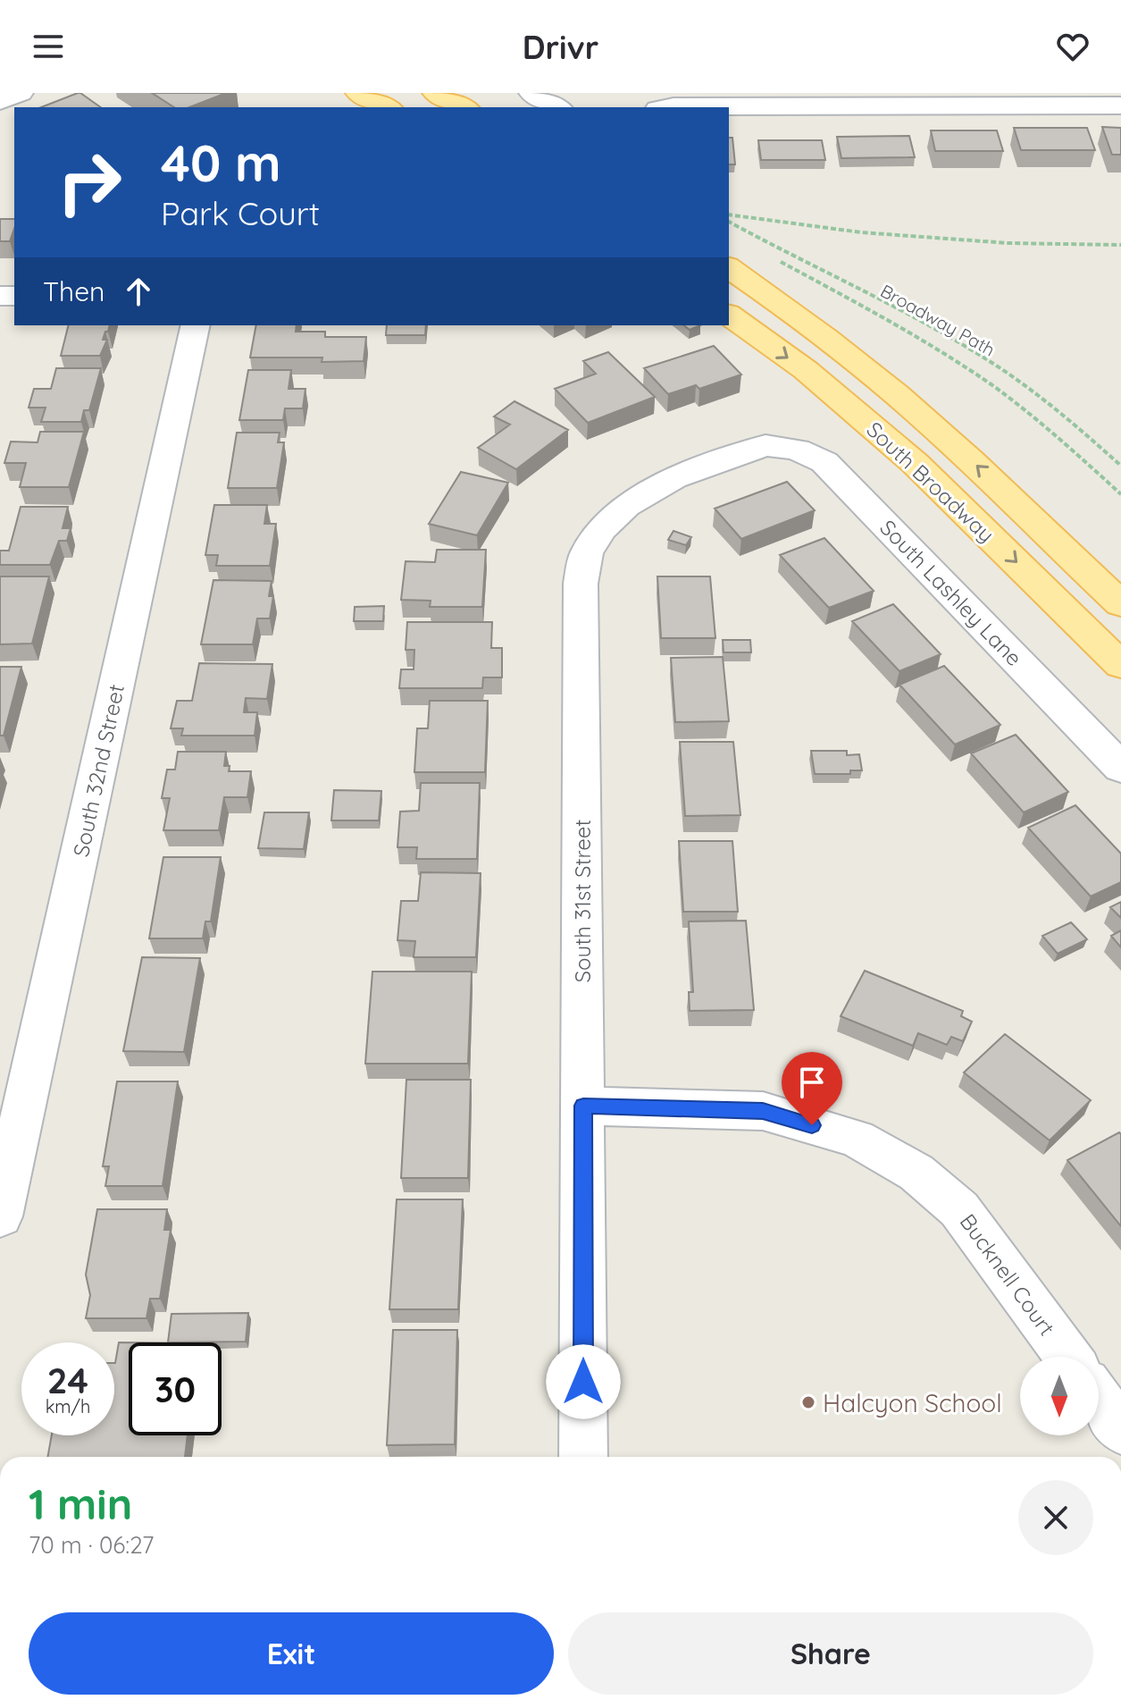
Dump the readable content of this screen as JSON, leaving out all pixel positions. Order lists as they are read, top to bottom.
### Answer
{
  "streets": {
    "main road": ["South Broadway"],
    "street": [
      "South Lashley Lane",
      "South 32nd Street",
      "South 31st Street",
      "Bucknell Court"
    ],
    "path": ["Broadway Path"]
  },
  "crossings": [
    ["South Lashley Lane", "South 31st Street"],
    ["South 31st Street", "Bucknell Court"]
  ],
  "places": ["Halcyon School"],
  "north": "bottom",
  "page": {
    "header": "Drivr",
    "turn": ["40 m", "Park Court"],
    "then": "Then",
    "speed": "24 km/h",
    "limit": "30",
    "heading": ["1 min", "70 m · 06:27"],
    "buttons": ["Exit", "Share"]
  }
}
